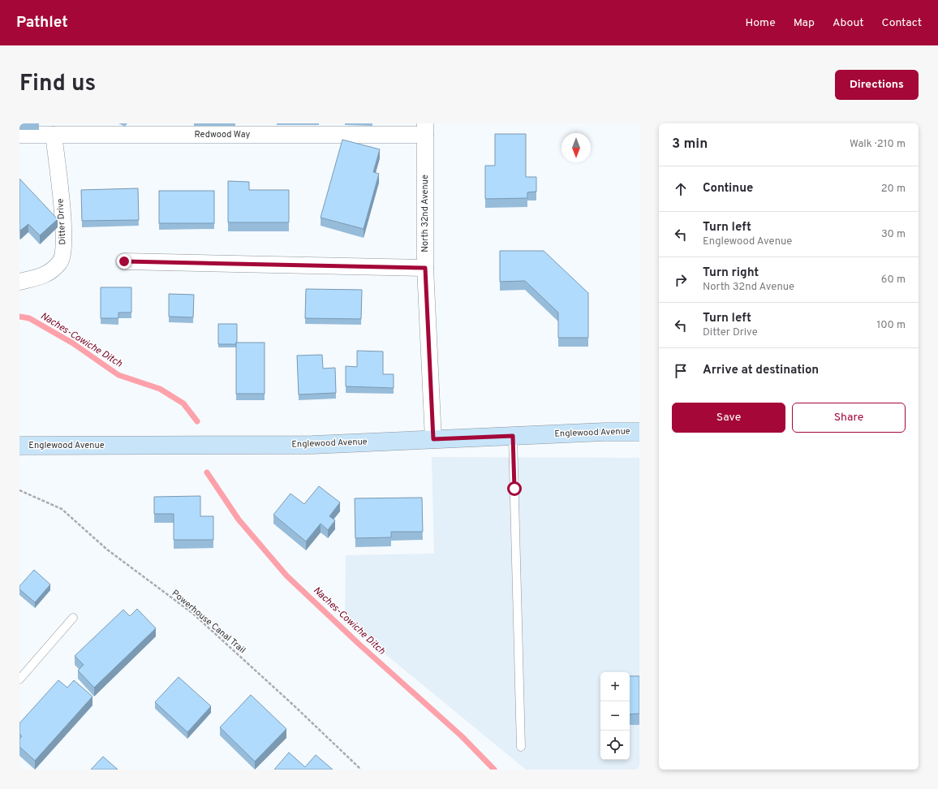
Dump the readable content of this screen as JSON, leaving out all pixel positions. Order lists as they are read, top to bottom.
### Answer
{
  "streets": {
    "street": [
      "Redwood Way",
      "North 32nd Avenue",
      "Ditter Drive",
      "Englewood Avenue"
    ],
    "path": ["Powerhouse Canal Trail"]
  },
  "crossings": [
    ["Redwood Way", "North 32nd Avenue"],
    ["Redwood Way", "Ditter Drive"],
    ["North 32nd Avenue", "Englewood Avenue"]
  ],
  "water": ["Naches-Cowiche Ditch"],
  "north": "bottom",
  "page": {
    "header": "Pathlet",
    "nav": [
      "Home",
      "Map",
      "About",
      "Contact"
    ],
    "title": "Find us",
    "buttons": [
      "Directions",
      ["Save", "Share"]
    ],
    "heading": ["3 min", "Walk · 210 m"],
    "list": [
      ["Continue", "20 m"],
      ["Turn left", "Englewood Avenue", "30 m"],
      ["Turn right", "North 32nd Avenue", "60 m"],
      ["Turn left", "Ditter Drive", "100 m"],
      "Arrive at destination"
    ],
    "map_buttons": ["+", "−"]
  }
}
